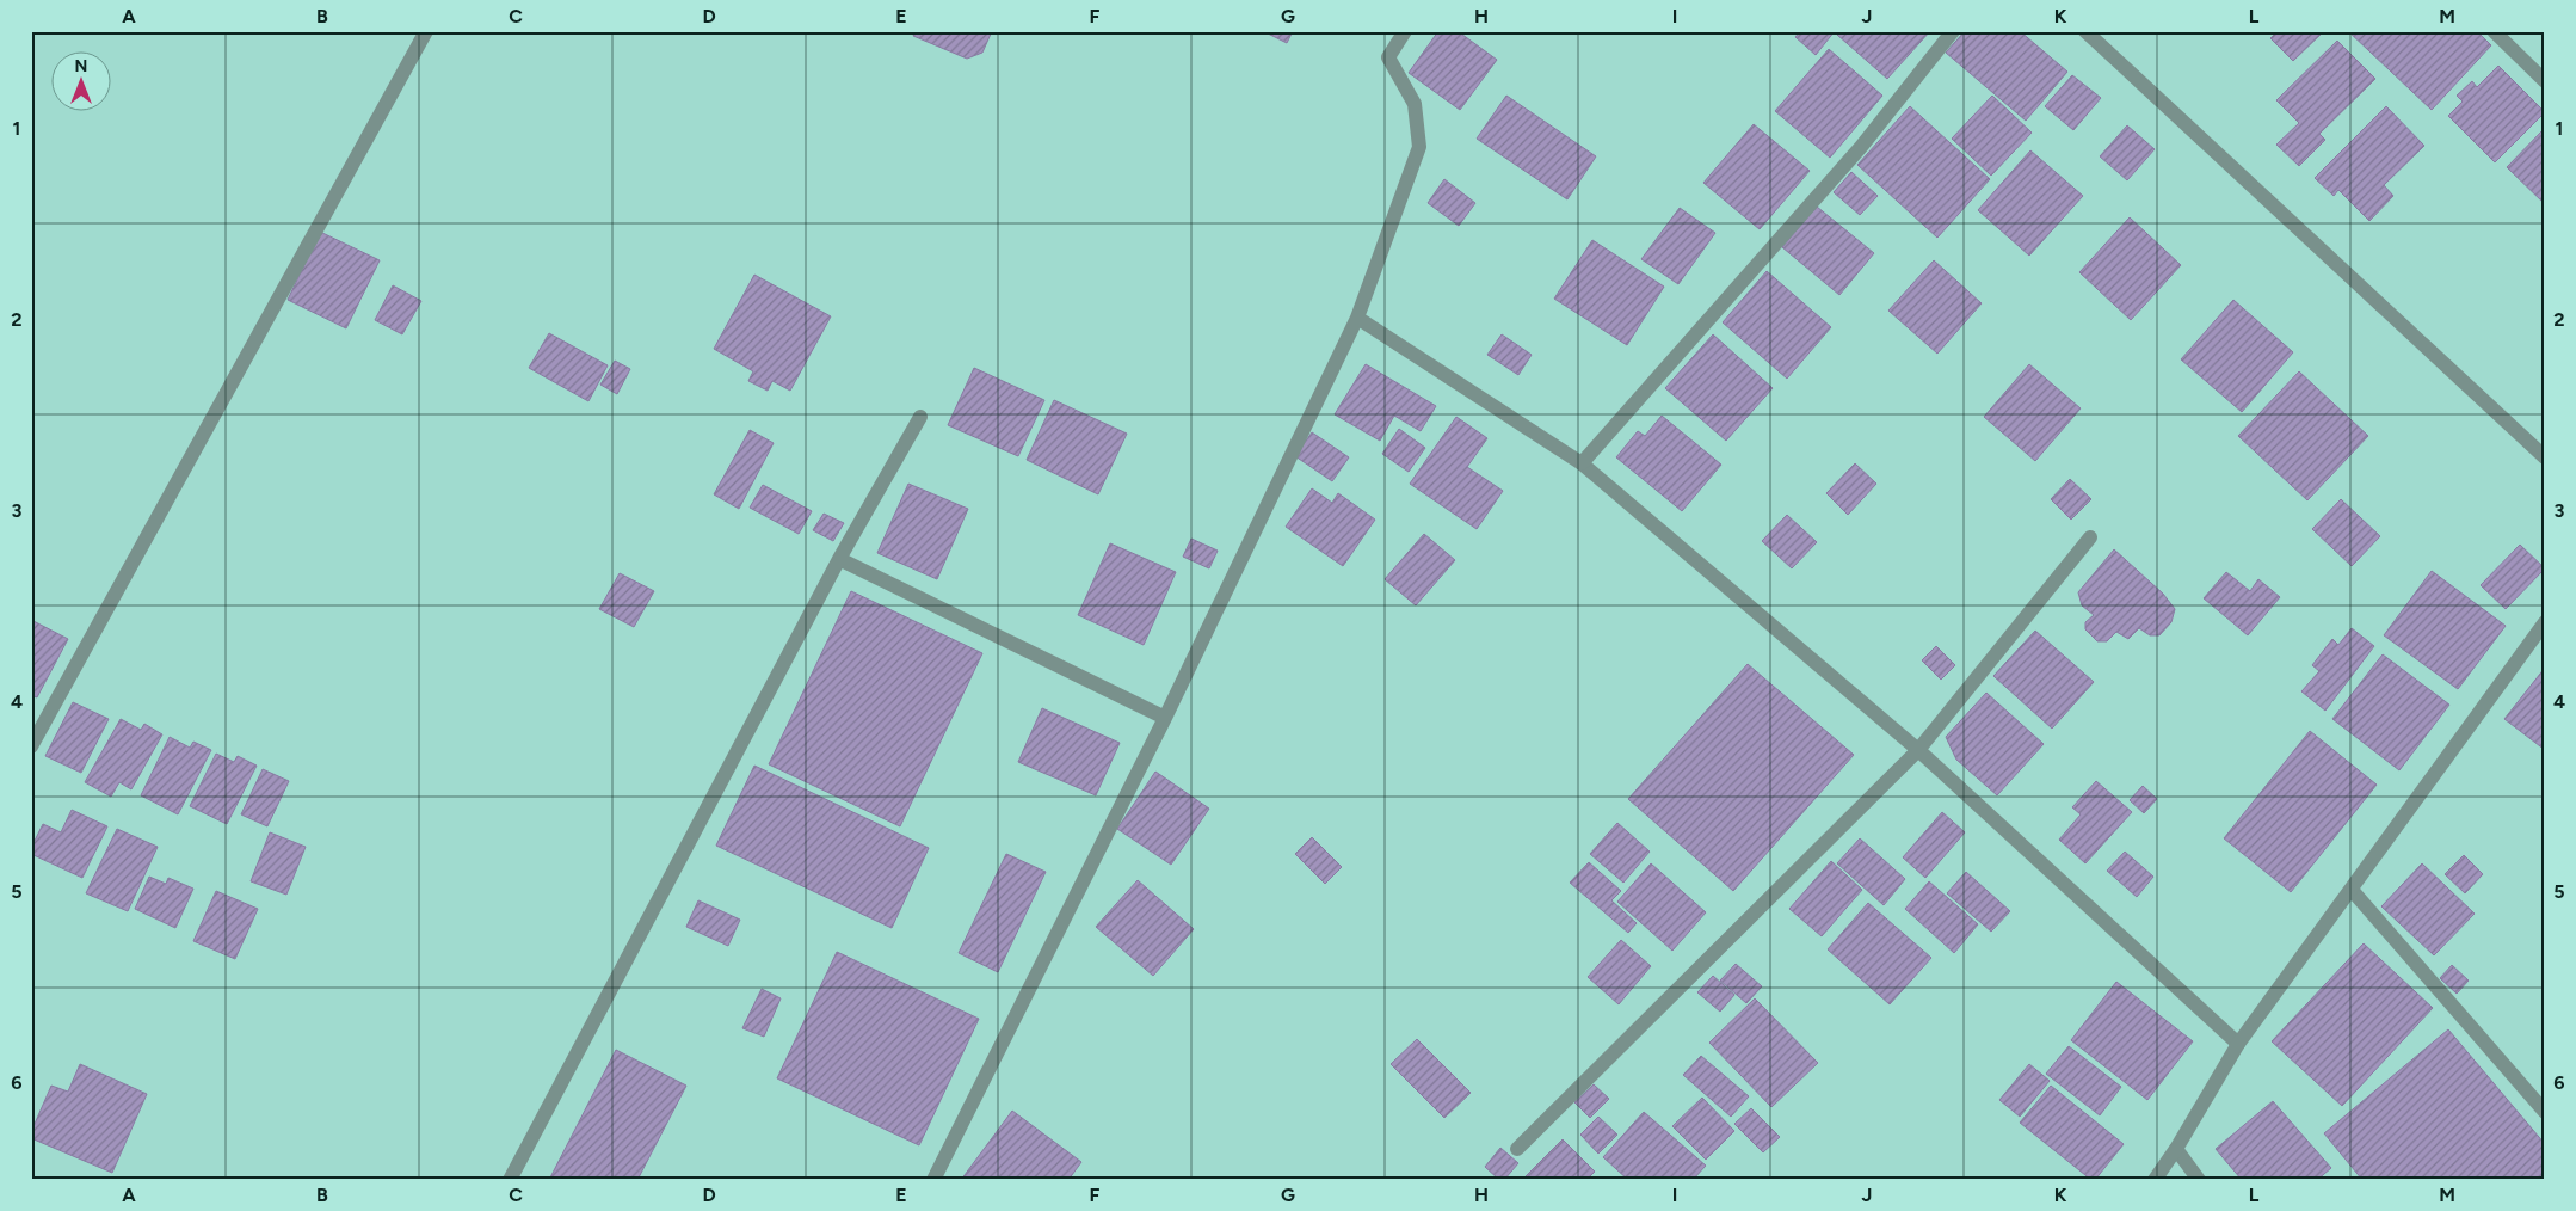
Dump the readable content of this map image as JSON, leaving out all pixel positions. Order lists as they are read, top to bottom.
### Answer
{
  "north": "top",
  "grid": {
    "columns": [
      "A",
      "B",
      "C",
      "D",
      "E",
      "F",
      "G",
      "H",
      "I",
      "J",
      "K",
      "L",
      "M"
    ],
    "rows": [
      "1",
      "2",
      "3",
      "4",
      "5",
      "6"
    ]
  }
}
